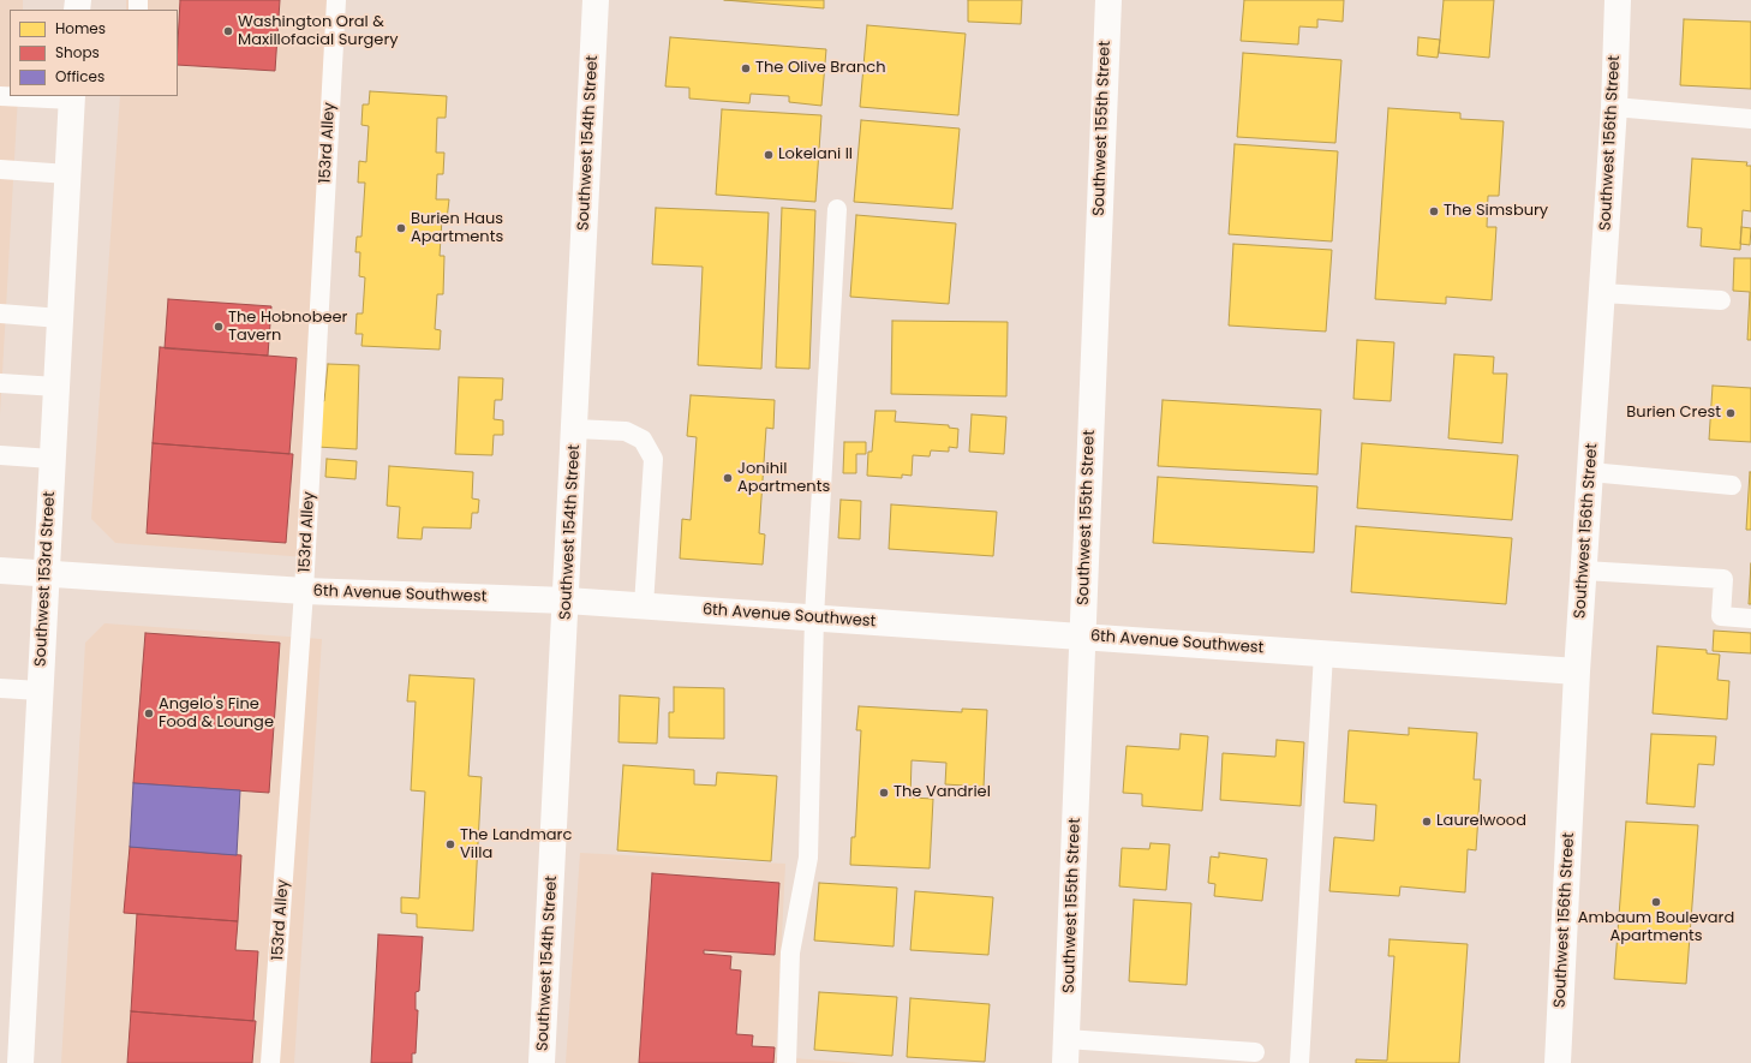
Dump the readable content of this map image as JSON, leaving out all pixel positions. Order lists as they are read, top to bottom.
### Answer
{
  "streets": {
    "street": [
      "Southwest 155th Street",
      "Southwest 154th Street",
      "Southwest 156th Street",
      "Southwest 153rd Street",
      "6th Avenue Southwest"
    ],
    "lane": ["153rd Alley"]
  },
  "crossings": [
    ["Southwest 155th Street", "6th Avenue Southwest"],
    ["153rd Alley", "6th Avenue Southwest"],
    ["Southwest 154th Street", "6th Avenue Southwest"],
    ["Southwest 156th Street", "6th Avenue Southwest"],
    ["Southwest 153rd Street", "6th Avenue Southwest"]
  ],
  "places": [
    "Washington Oral & Maxillofacial Surgery",
    "The Olive Branch",
    "Lokelani II",
    "The Simsbury",
    "Burien Haus Apartments",
    "The Hobnobeer Tavern",
    "Burien Crest",
    "Jonihil Apartments",
    "Angelo's Fine Food & Lounge",
    "The Vandriel",
    "Laurelwood",
    "The Landmarc Villa",
    "Ambaum Boulevard Apartments"
  ],
  "legend": ["Homes", "Shops", "Offices"]
}
